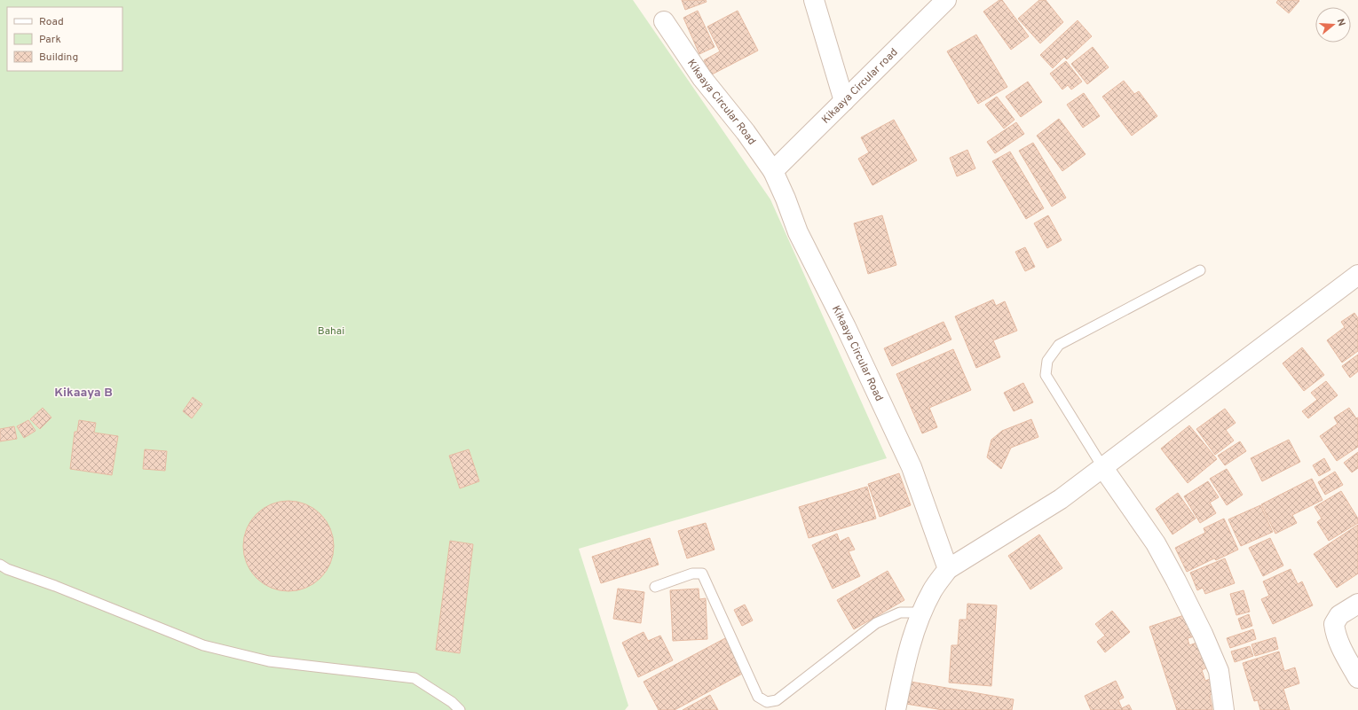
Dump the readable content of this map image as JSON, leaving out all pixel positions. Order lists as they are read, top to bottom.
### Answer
{
  "streets": {
    "street": ["Kikaaya Circular road", "Kikaaya Circular Road"]
  },
  "crossings": [
    ["Kikaaya Circular road", "Kikaaya Circular Road"]
  ],
  "districts": ["Kikaaya B"],
  "parks": ["Bahai"],
  "legend": ["Road", "Park", "Building"],
  "north": "right"
}
